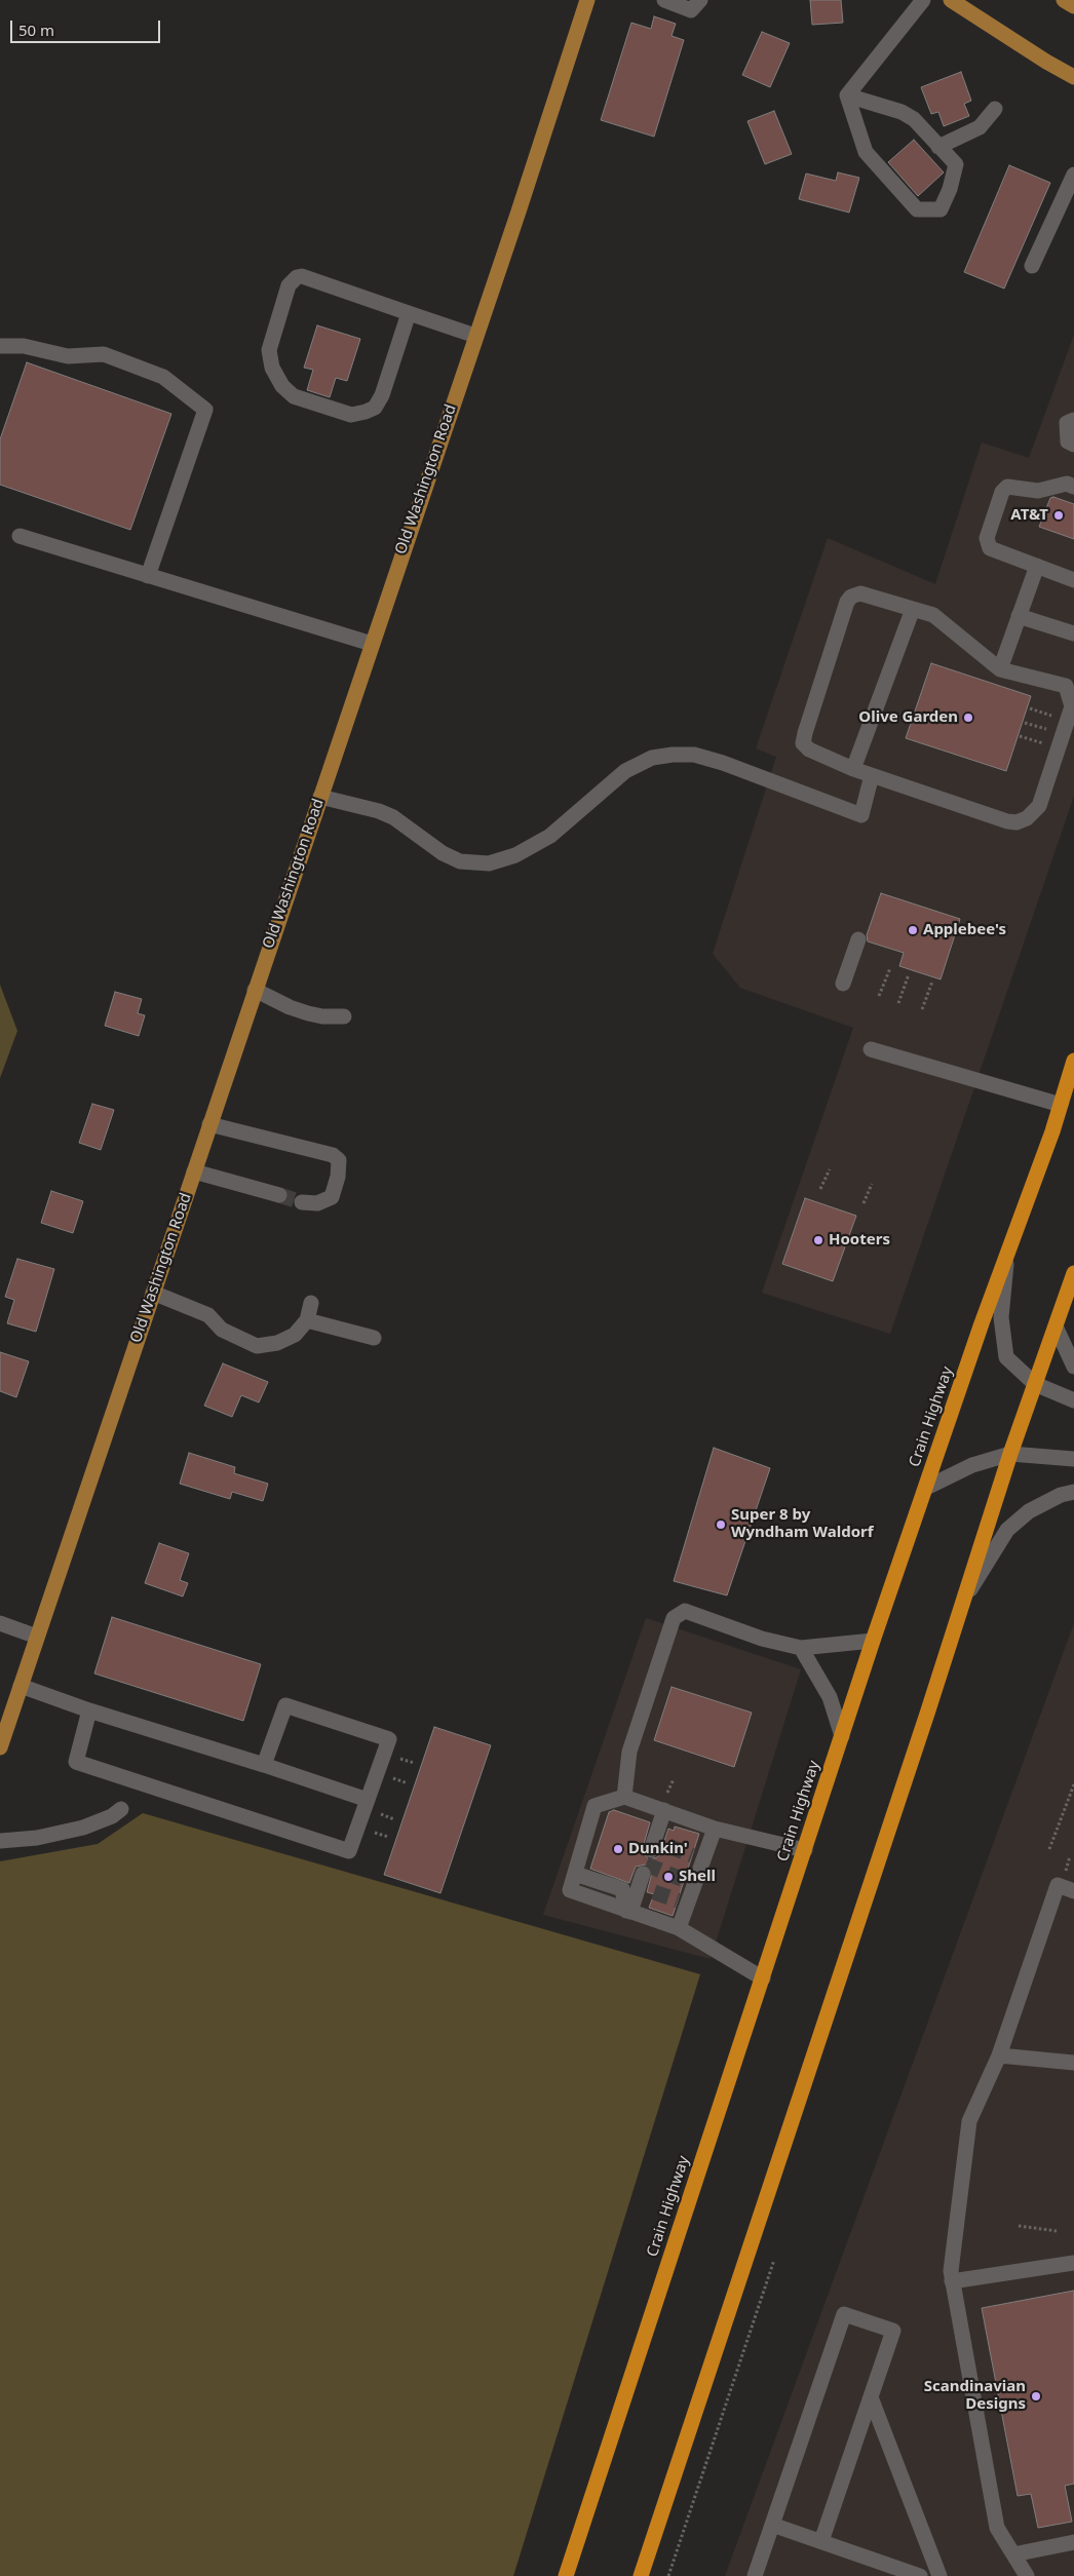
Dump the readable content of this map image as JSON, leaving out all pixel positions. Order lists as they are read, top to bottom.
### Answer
{
  "streets": {
    "highway": ["Crain Highway"],
    "main road": ["Old Washington Road"]
  },
  "places": [
    "AT&T",
    "Olive Garden",
    "Applebee's",
    "Hooters",
    "Super 8 by Wyndham Waldorf",
    "Dunkin'",
    "Shell",
    "Scandinavian Designs"
  ],
  "scale_bar": "50 m"
}
